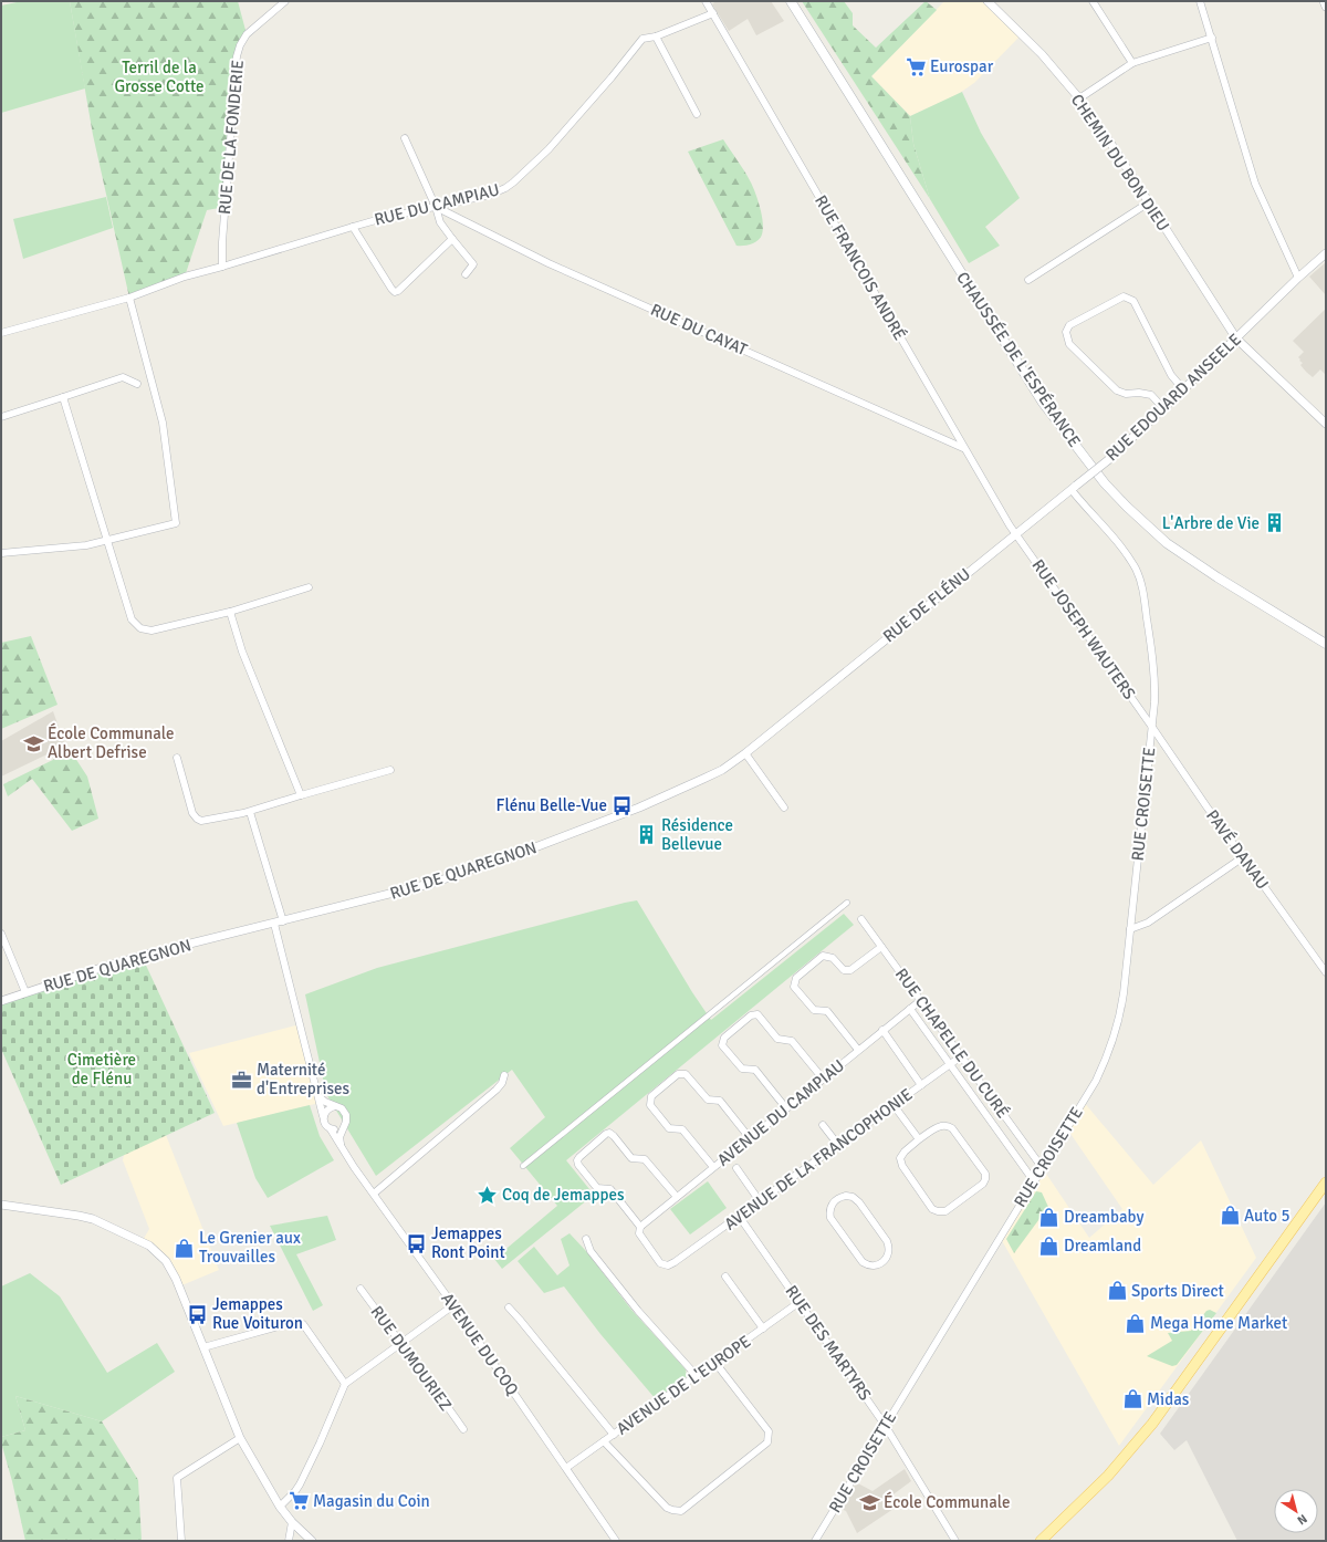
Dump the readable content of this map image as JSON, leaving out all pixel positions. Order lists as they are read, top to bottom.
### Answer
{
  "streets": {
    "main road": ["CHAUSSÉE DE L'ESPÉRANCE"],
    "street": [
      "RUE DE LA FONDERIE",
      "CHEMIN DU BON DIEU",
      "RUE DU CAMPIAU",
      "RUE FRANCOIS ANDRÉ",
      "RUE DU CAYAT",
      "RUE EDOUARD ANSEELE",
      "RUE DE FLÉNU",
      "RUE JOSEPH WAUTERS",
      "RUE CROISETTE",
      "PAVÉ DANAU",
      "RUE DE QUAREGNON",
      "RUE CHAPELLE DU CURÉ",
      "AVENUE DU CAMPIAU",
      "AVENUE DE LA FRANCOPHONIE",
      "RUE DES MARTYRS",
      "AVENUE DU COQ",
      "RUE DUMOURIEZ",
      "AVENUE DE L'EUROPE"
    ]
  },
  "crossings": [
    ["RUE DE LA FONDERIE", "RUE DU CAMPIAU"],
    ["CHEMIN DU BON DIEU", "RUE EDOUARD ANSEELE"],
    ["RUE DU CAMPIAU", "RUE FRANCOIS ANDRÉ"],
    ["RUE DU CAMPIAU", "RUE DU CAYAT"],
    ["RUE FRANCOIS ANDRÉ", "RUE DU CAYAT"],
    ["RUE FRANCOIS ANDRÉ", "RUE EDOUARD ANSEELE"],
    ["RUE FRANCOIS ANDRÉ", "RUE DE FLÉNU"],
    ["RUE FRANCOIS ANDRÉ", "RUE JOSEPH WAUTERS"],
    ["RUE EDOUARD ANSEELE", "RUE DE FLÉNU"],
    ["RUE EDOUARD ANSEELE", "RUE JOSEPH WAUTERS"],
    ["RUE EDOUARD ANSEELE", "RUE CROISETTE"],
    ["RUE DE FLÉNU", "RUE JOSEPH WAUTERS"],
    ["RUE DE FLÉNU", "RUE DE QUAREGNON"],
    ["RUE JOSEPH WAUTERS", "RUE CROISETTE"],
    ["RUE JOSEPH WAUTERS", "PAVÉ DANAU"],
    ["RUE CROISETTE", "PAVÉ DANAU"],
    ["RUE CROISETTE", "RUE CHAPELLE DU CURÉ"],
    ["RUE CROISETTE", "RUE DES MARTYRS"],
    ["RUE CHAPELLE DU CURÉ", "AVENUE DU CAMPIAU"],
    ["RUE CHAPELLE DU CURÉ", "AVENUE DE LA FRANCOPHONIE"],
    ["AVENUE DU CAMPIAU", "AVENUE DE LA FRANCOPHONIE"],
    ["AVENUE DE LA FRANCOPHONIE", "RUE DES MARTYRS"],
    ["RUE DES MARTYRS", "AVENUE DE L'EUROPE"],
    ["AVENUE DU COQ", "AVENUE DE L'EUROPE"]
  ],
  "parks": ["Terril de la Grosse Cotte", "Cimetière de Flénu"],
  "places": {
    "supermarket": ["Eurospar", "Magasin du Coin"],
    "building": ["L'Arbre de Vie", "Résidence Bellevue"],
    "school or university": ["École Communale Albert Defrise", "École Communale"],
    "bus stop": ["Flénu Belle-Vue", "Jemappes Ront Point", "Jemappes Rue Voituron"],
    "office": ["Maternité d'Entreprises"],
    "place": ["Coq de Jemappes"],
    "shop": [
      "Auto 5",
      "Dreambaby",
      "Dreamland",
      "Le Grenier aux Trouvailles",
      "Sports Direct",
      "Mega Home Market",
      "Midas"
    ]
  },
  "north": "bottom right"
}
